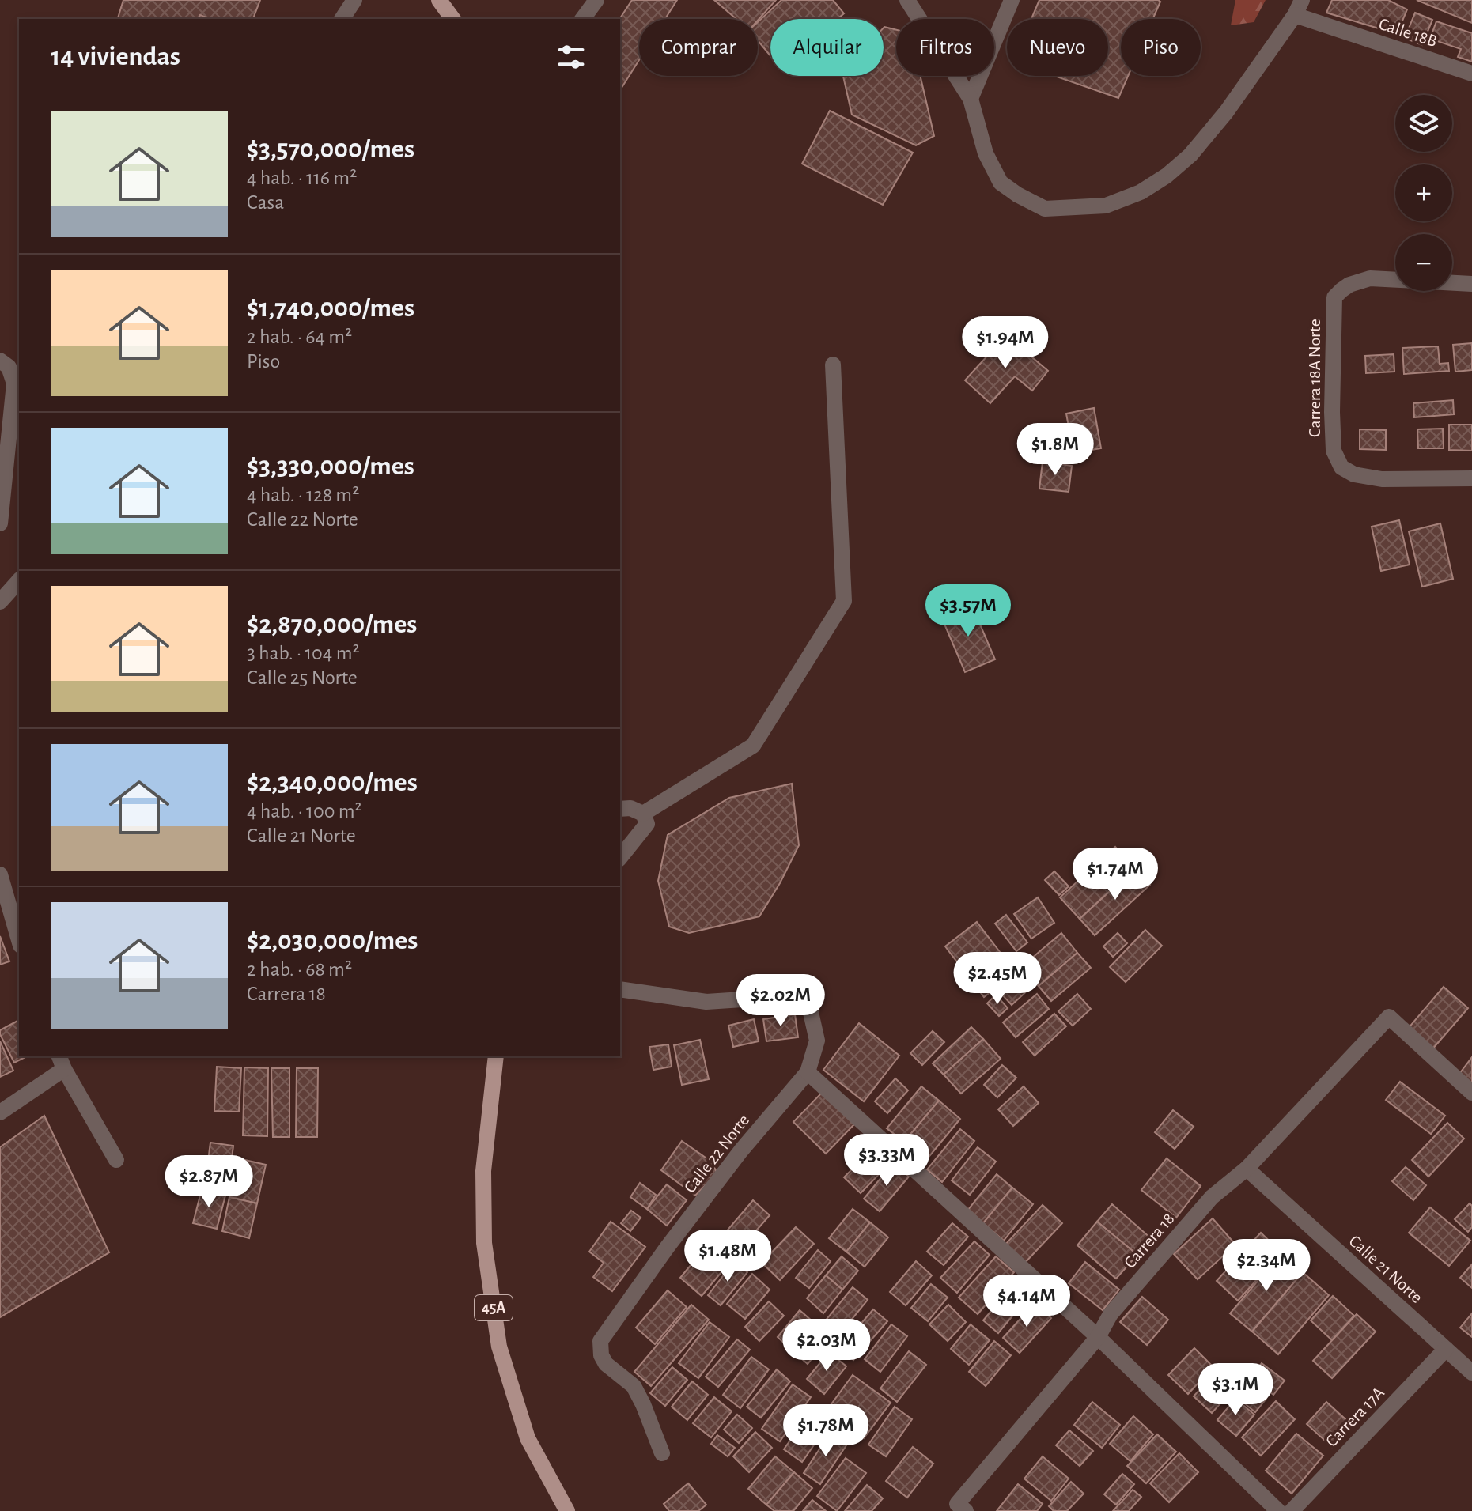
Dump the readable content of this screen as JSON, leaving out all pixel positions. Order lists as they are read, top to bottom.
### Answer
{
  "streets": {
    "main road": ["45A"],
    "street": [
      "Calle 18B",
      "Carrera 18A Norte",
      "Calle 22 Norte",
      "Carrera 18",
      "Calle 21 Norte",
      "Carrera 17A"
    ]
  },
  "crossings": [
    ["Carrera 18", "Calle 21 Norte"],
    ["Calle 21 Norte", "Carrera 17A"]
  ],
  "page": {
    "chip": [
      "Comprar",
      "Alquilar",
      "Filtros",
      "Nuevo",
      "Piso"
    ],
    "heading": "14 viviendas",
    "map_buttons": ["+", "−"],
    "list": [
      {
        "name": "$3,570,000/mes",
        "note": "4 hab. · 116 m² · Casa"
      },
      {
        "name": "$1,740,000/mes",
        "note": "2 hab. · 64 m² · Piso"
      },
      {
        "name": "$3,330,000/mes",
        "note": "4 hab. · 128 m² · Calle 22 Norte"
      },
      {
        "name": "$2,870,000/mes",
        "note": "3 hab. · 104 m² · Calle 25 Norte"
      },
      {
        "name": "$2,340,000/mes",
        "note": "4 hab. · 100 m² · Calle 21 Norte"
      },
      {
        "name": "$2,030,000/mes",
        "note": "2 hab. · 68 m² · Carrera 18"
      }
    ],
    "price": [
      "$1.94M",
      "$1.8M",
      "$3.57M",
      "$1.74M",
      "$2.45M",
      "$2.02M",
      "$3.33M",
      "$2.87M",
      "$1.48M",
      "$2.34M",
      "$4.14M",
      "$2.03M",
      "$3.1M",
      "$1.78M"
    ]
  }
}
